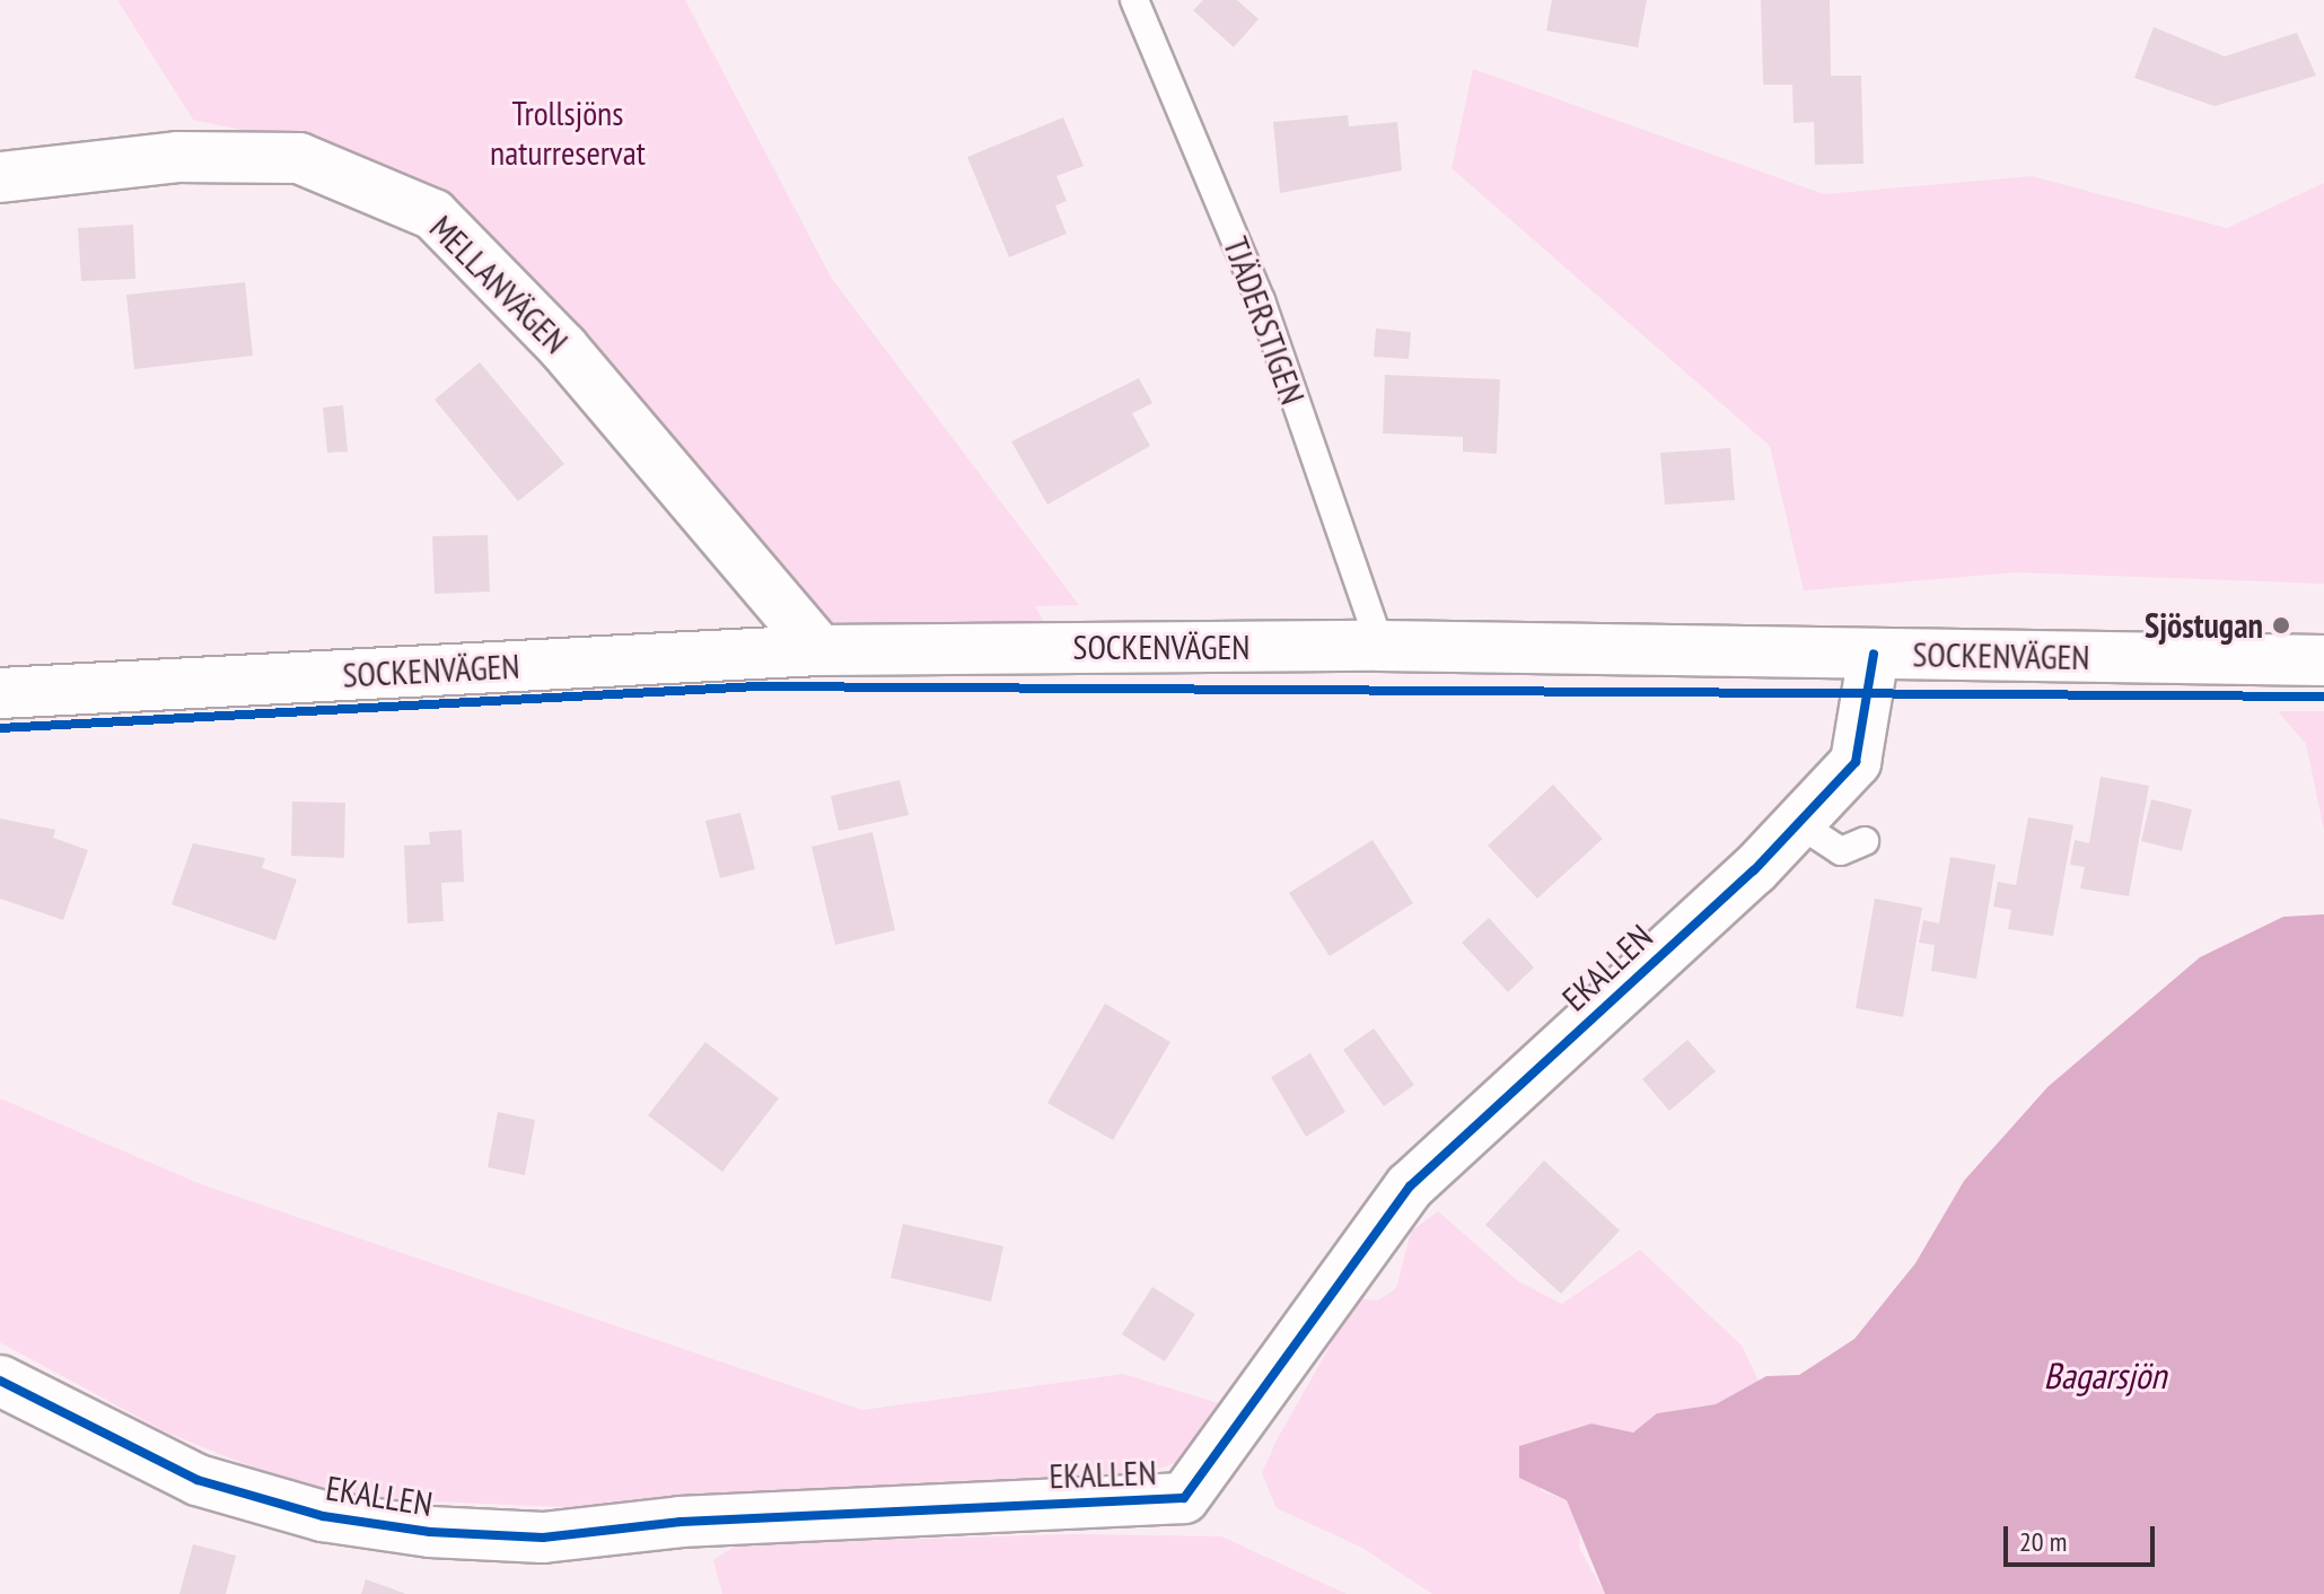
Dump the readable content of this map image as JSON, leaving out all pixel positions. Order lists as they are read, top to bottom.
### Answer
{
  "streets": {
    "street": ["MELLANVÄGEN", "SOCKENVÄGEN", "EKALLEN"],
    "lane": ["TJÄDERSTIGEN"]
  },
  "crossings": [
    ["MELLANVÄGEN", "SOCKENVÄGEN"],
    ["TJÄDERSTIGEN", "SOCKENVÄGEN"],
    ["SOCKENVÄGEN", "EKALLEN"]
  ],
  "water": ["Bagarsjön"],
  "parks": ["Trollsjöns naturreservat"],
  "places": ["Sjöstugan"],
  "scale_bar": "20 m"
}
